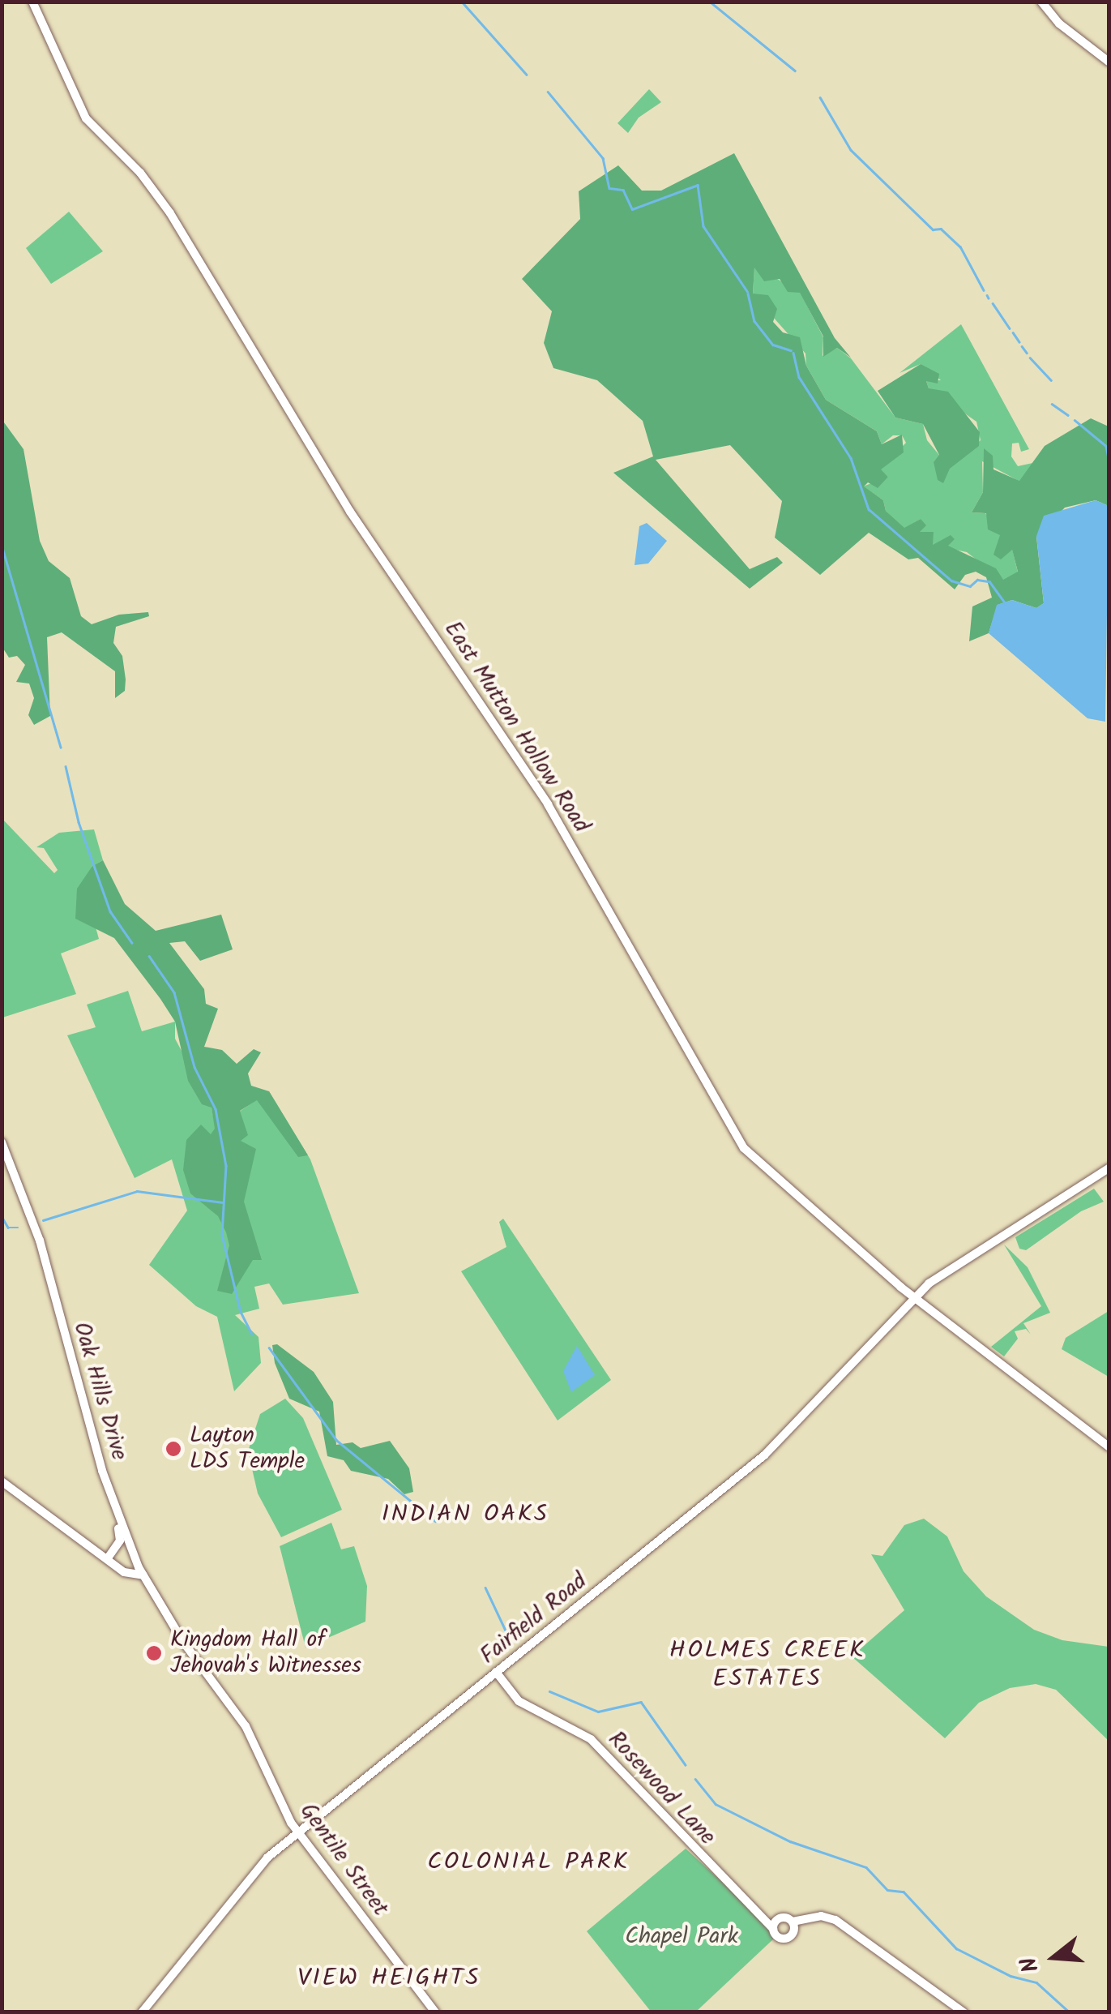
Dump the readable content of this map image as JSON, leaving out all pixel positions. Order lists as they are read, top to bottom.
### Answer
{
  "streets": {
    "street": [
      "East Mutton Hollow Road",
      "Oak Hills Drive",
      "Fairfield Road",
      "Rosewood Lane",
      "Gentile Street"
    ]
  },
  "crossings": [
    ["East Mutton Hollow Road", "Fairfield Road"],
    ["Oak Hills Drive", "Gentile Street"],
    ["Fairfield Road", "Rosewood Lane"],
    ["Fairfield Road", "Gentile Street"]
  ],
  "districts": [
    "INDIAN OAKS",
    "HOLMES CREEK ESTATES",
    "COLONIAL PARK",
    "VIEW HEIGHTS"
  ],
  "parks": ["Chapel Park"],
  "places": ["Layton LDS Temple", "Kingdom Hall of Jehovah's Witnesses"],
  "north": "left"
}
